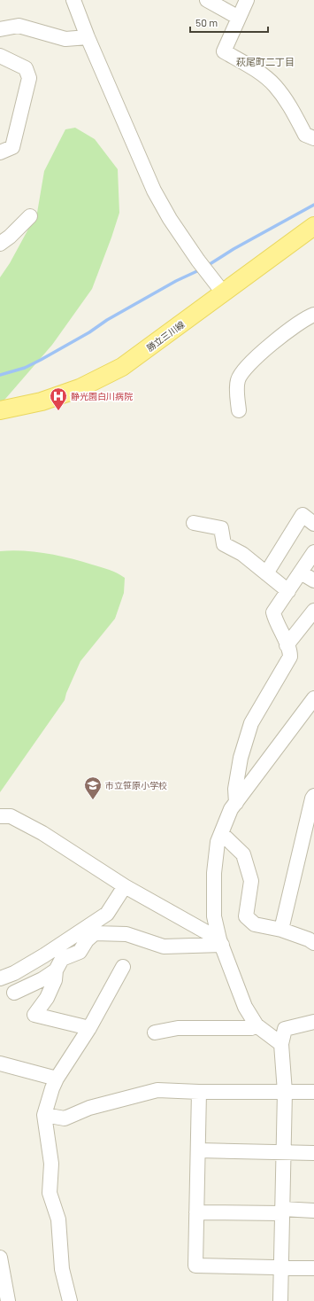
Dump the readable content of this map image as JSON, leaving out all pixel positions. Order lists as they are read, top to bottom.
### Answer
{
  "streets": {
    "main road": ["勝立三川線"]
  },
  "districts": ["萩尾町二丁目"],
  "places": {
    "hospital": ["静光園白川病院"],
    "school or university": ["市立笹原小学校"]
  },
  "scale_bar": "50 m"
}
